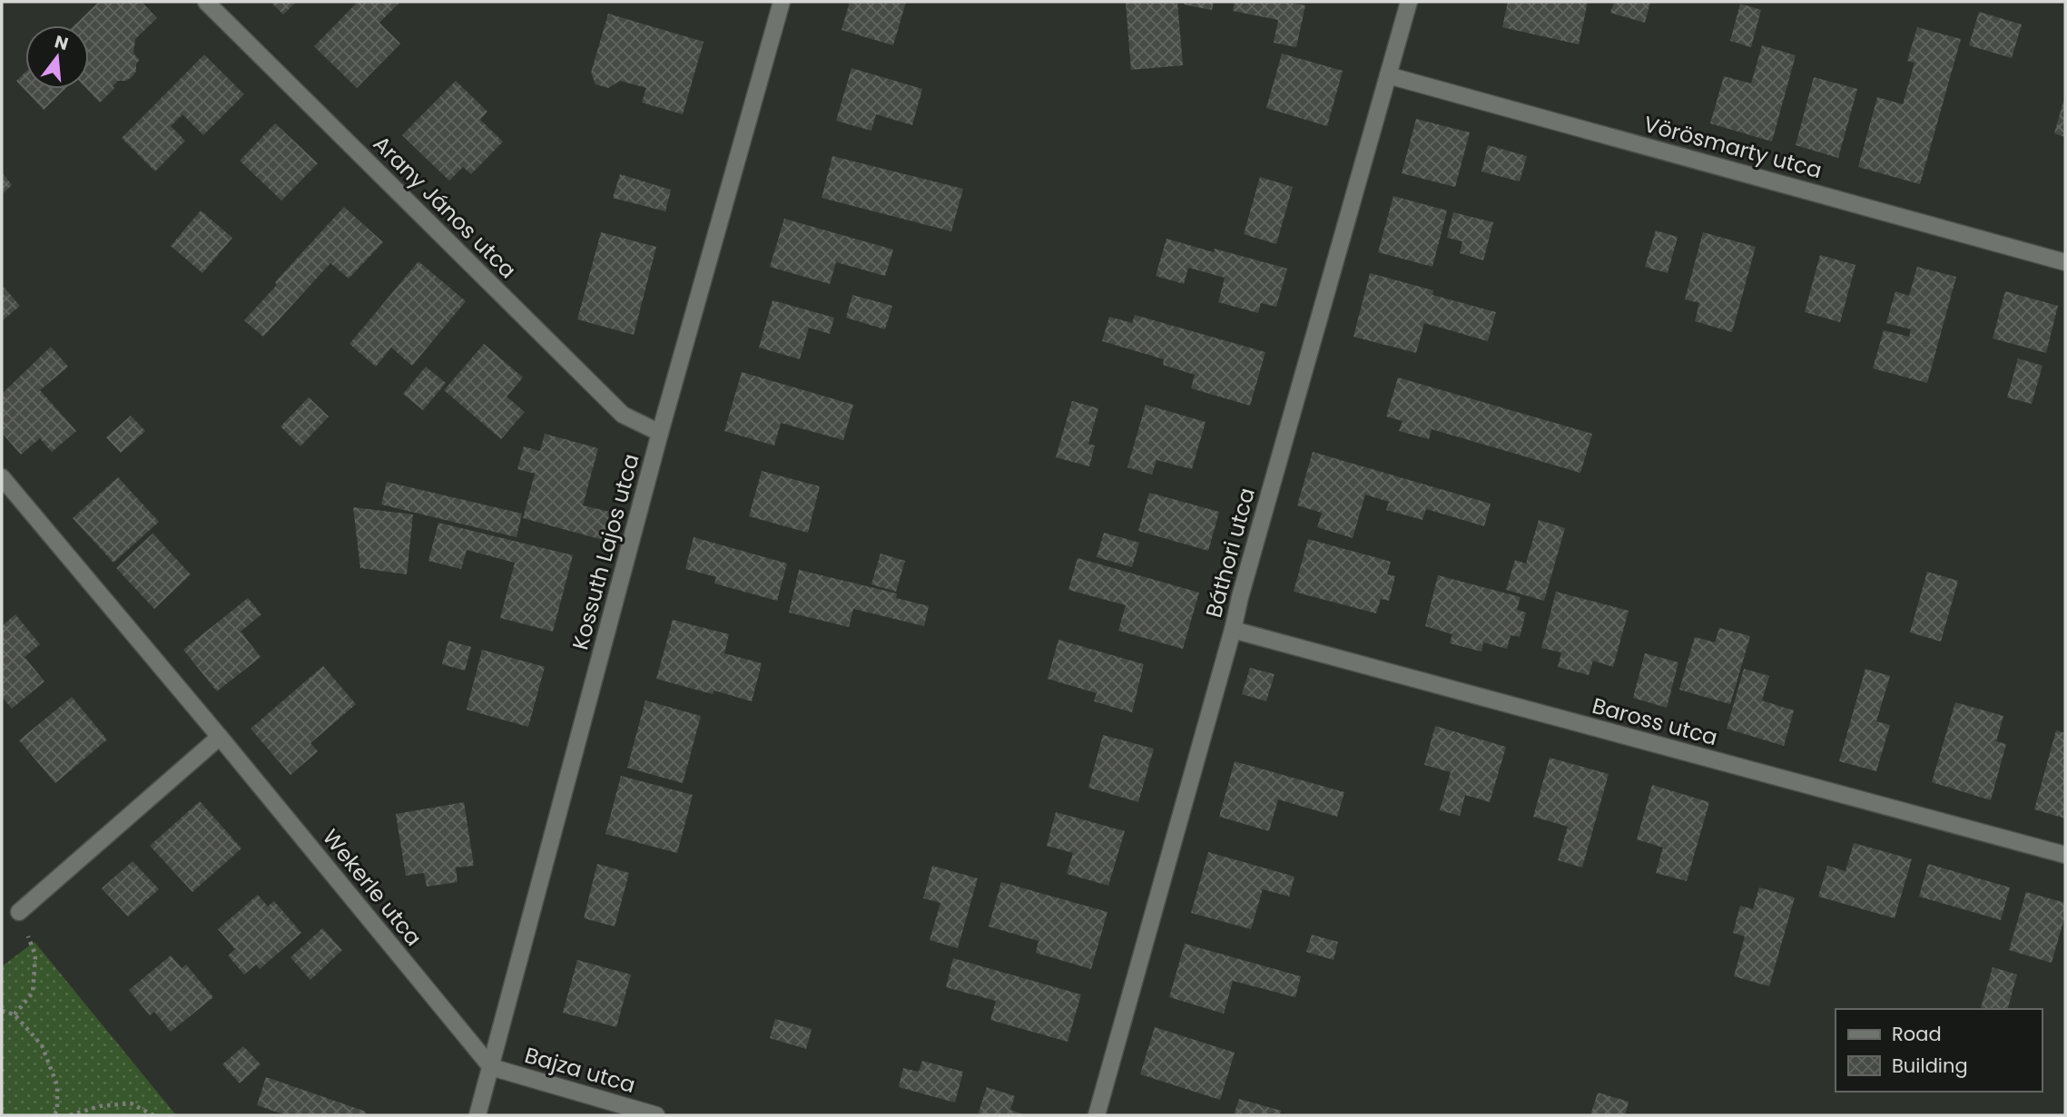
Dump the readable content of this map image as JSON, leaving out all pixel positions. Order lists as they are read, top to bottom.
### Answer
{
  "streets": {
    "street": [
      "Vörösmarty utca",
      "Arany János utca",
      "Kossuth Lajos utca",
      "Báthori utca",
      "Baross utca",
      "Wekerle utca",
      "Bajza utca"
    ]
  },
  "crossings": [
    ["Vörösmarty utca", "Báthori utca"],
    ["Arany János utca", "Kossuth Lajos utca"],
    ["Kossuth Lajos utca", "Wekerle utca"],
    ["Kossuth Lajos utca", "Bajza utca"],
    ["Báthori utca", "Baross utca"],
    ["Wekerle utca", "Bajza utca"]
  ],
  "legend": ["Road", "Building"],
  "north": "top"
}
